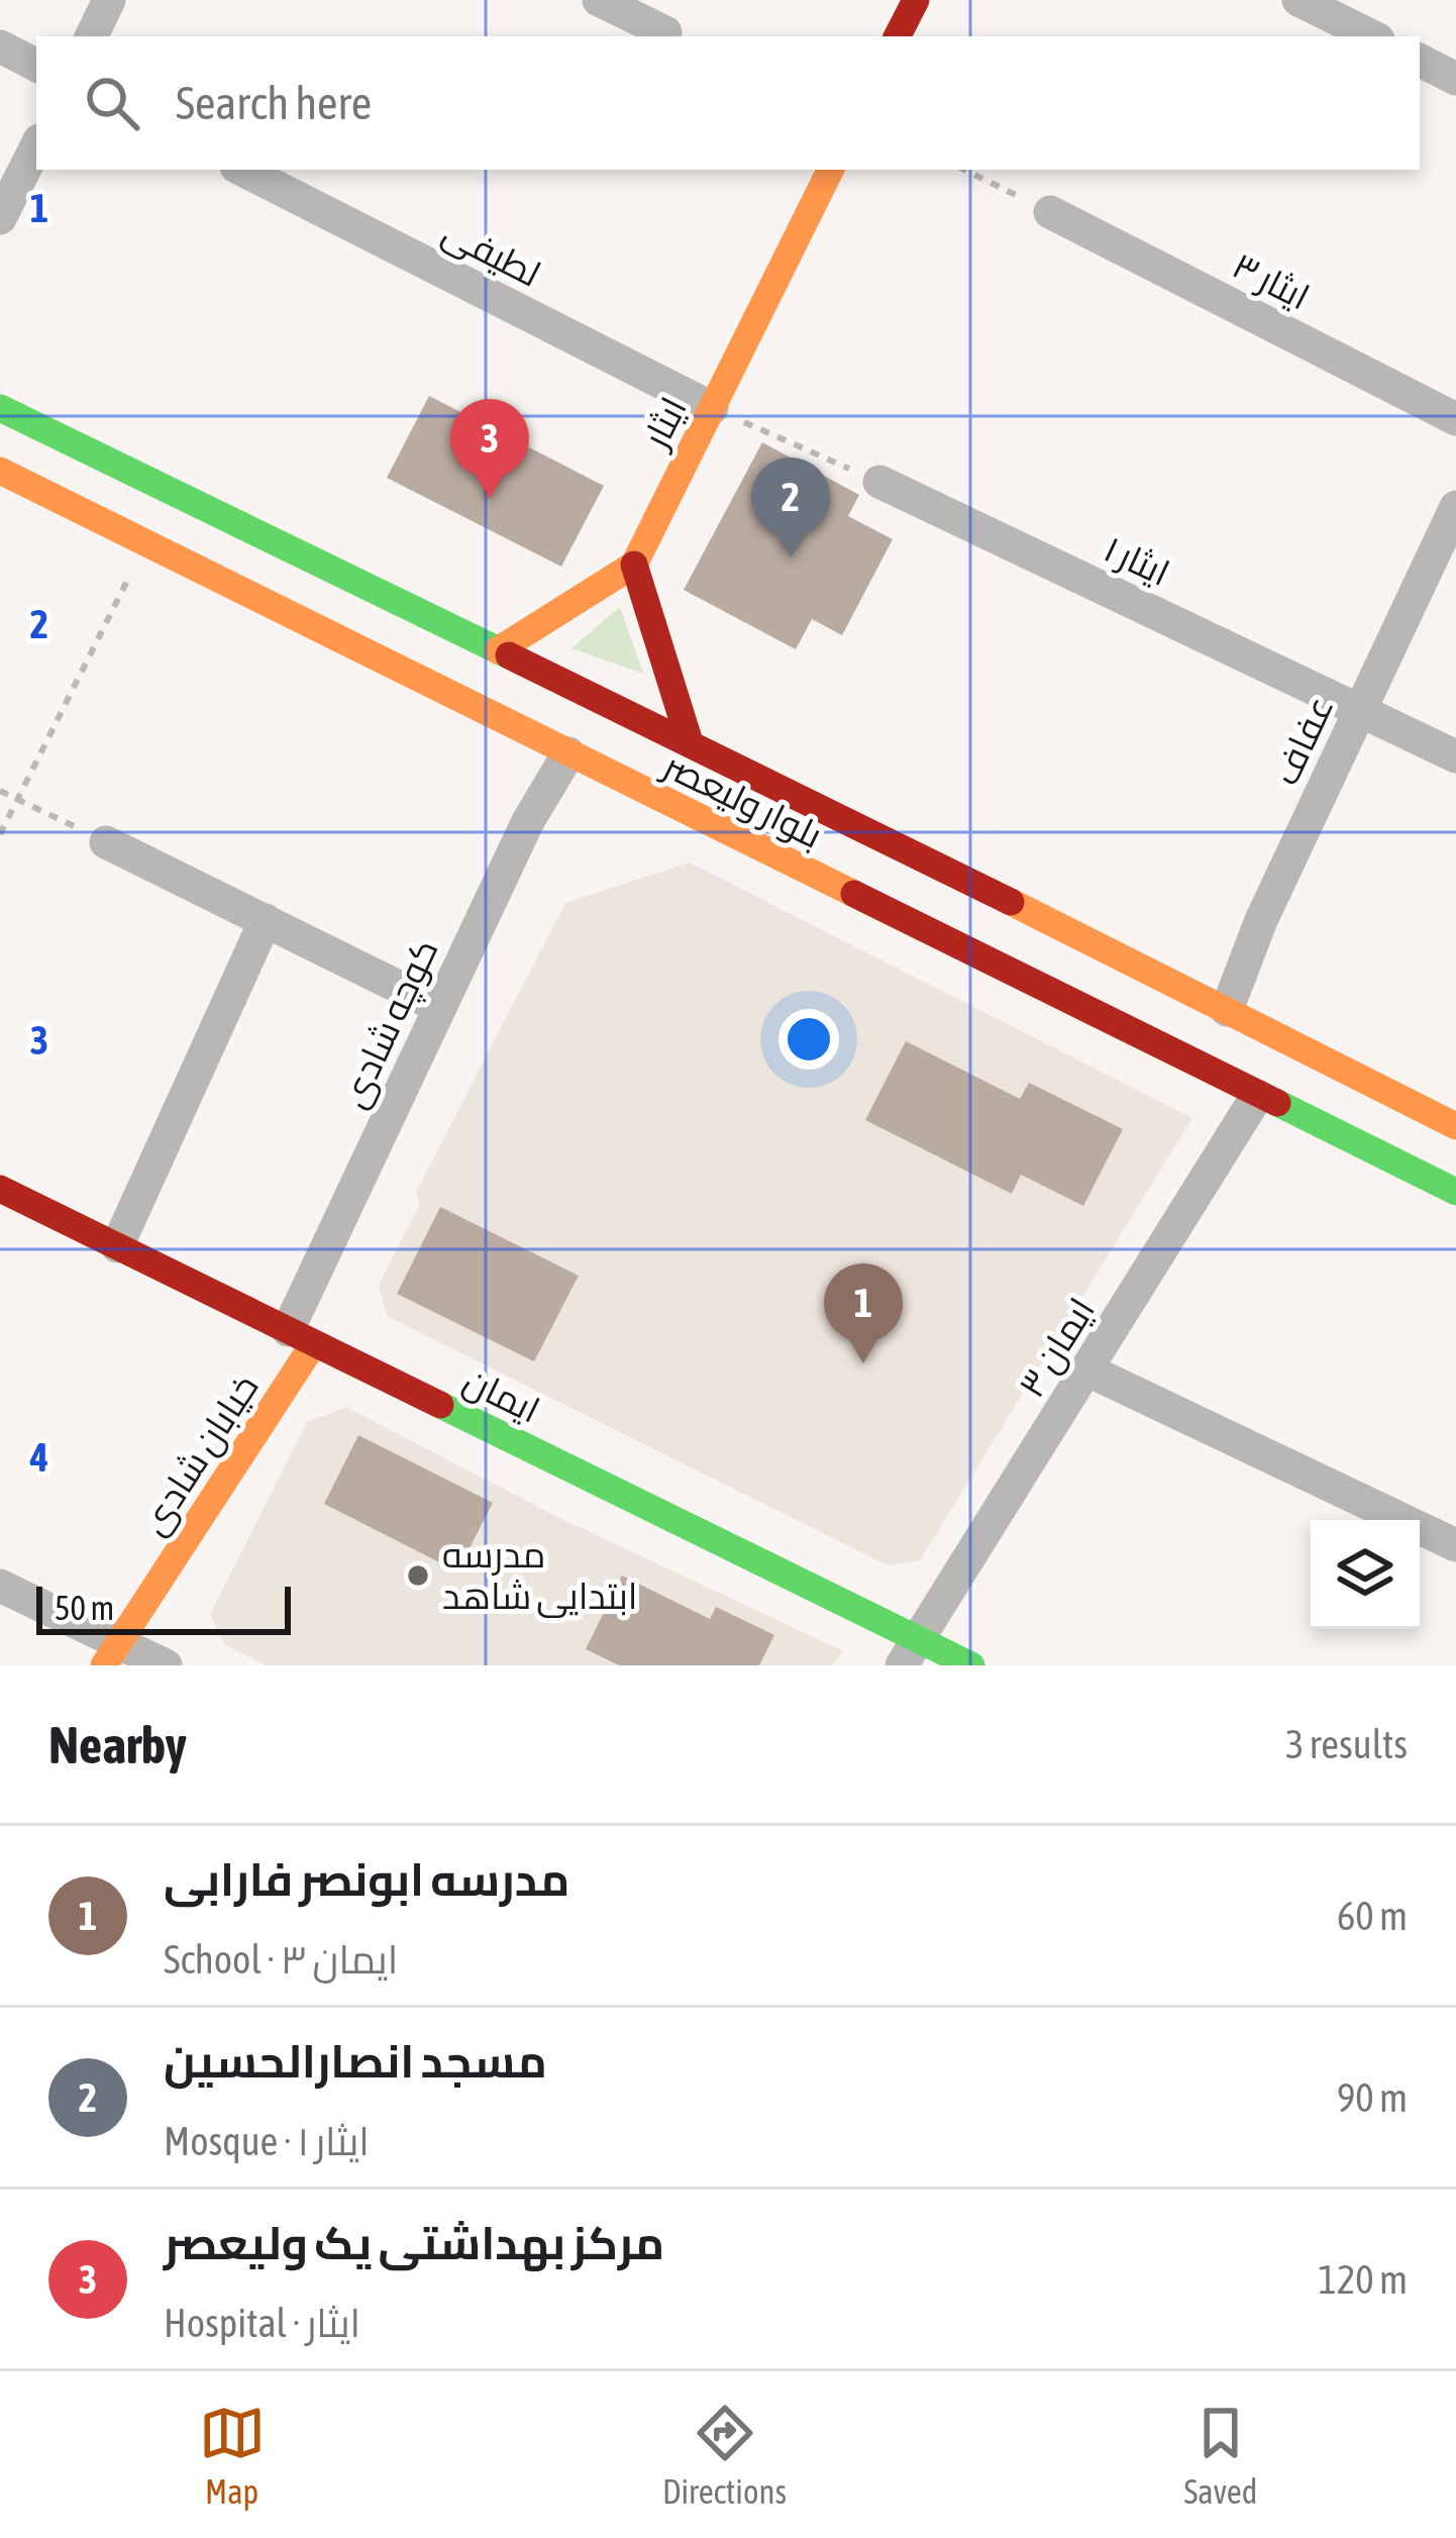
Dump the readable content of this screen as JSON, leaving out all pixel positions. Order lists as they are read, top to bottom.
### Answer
{
  "streets": {
    "main road": [
      "ایثار",
      "بلوار ولیعصر",
      "ایمان",
      "خیابان شادی"
    ],
    "street": [
      "لطیفی",
      "ایثار ۳",
      "ایثار ۱",
      "عفاف",
      "کوچه شادی",
      "ایمان ۳"
    ]
  },
  "crossings": [
    ["لطیفی", "ایثار"],
    ["ایثار ۱", "عفاف"],
    ["عفاف", "بلوار ولیعصر"],
    ["بلوار ولیعصر", "کوچه شادی"],
    ["بلوار ولیعصر", "ایمان ۳"],
    ["کوچه شادی", "ایمان"],
    ["کوچه شادی", "خیابان شادی"],
    ["ایمان ۳", "ایمان"],
    ["ایمان", "خیابان شادی"]
  ],
  "places": ["مدرسه ابتدایی شاهد"],
  "scale_bar": "50 m",
  "page": {
    "search": "Search here",
    "pins": ["3", "2", "1"],
    "scale": "50 m",
    "heading": ["Nearby", "3 results"],
    "list": [
      {
        "mark": "1",
        "name": "مدرسه ابونصر فارابی",
        "note": "School · ایمان ۳",
        "value": "60 m"
      },
      {
        "mark": "2",
        "name": "مسجد انصارالحسین",
        "note": "Mosque · ایثار ۱",
        "value": "90 m"
      },
      {
        "mark": "3",
        "name": "مرکز بهداشتی یک ولیعصر",
        "note": "Hospital · ایثار",
        "value": "120 m"
      }
    ],
    "nav": ["Map", "Directions", "Saved"]
  },
  "grid": {
    "rows": [
      "1",
      "2",
      "3",
      "4"
    ]
  }
}
